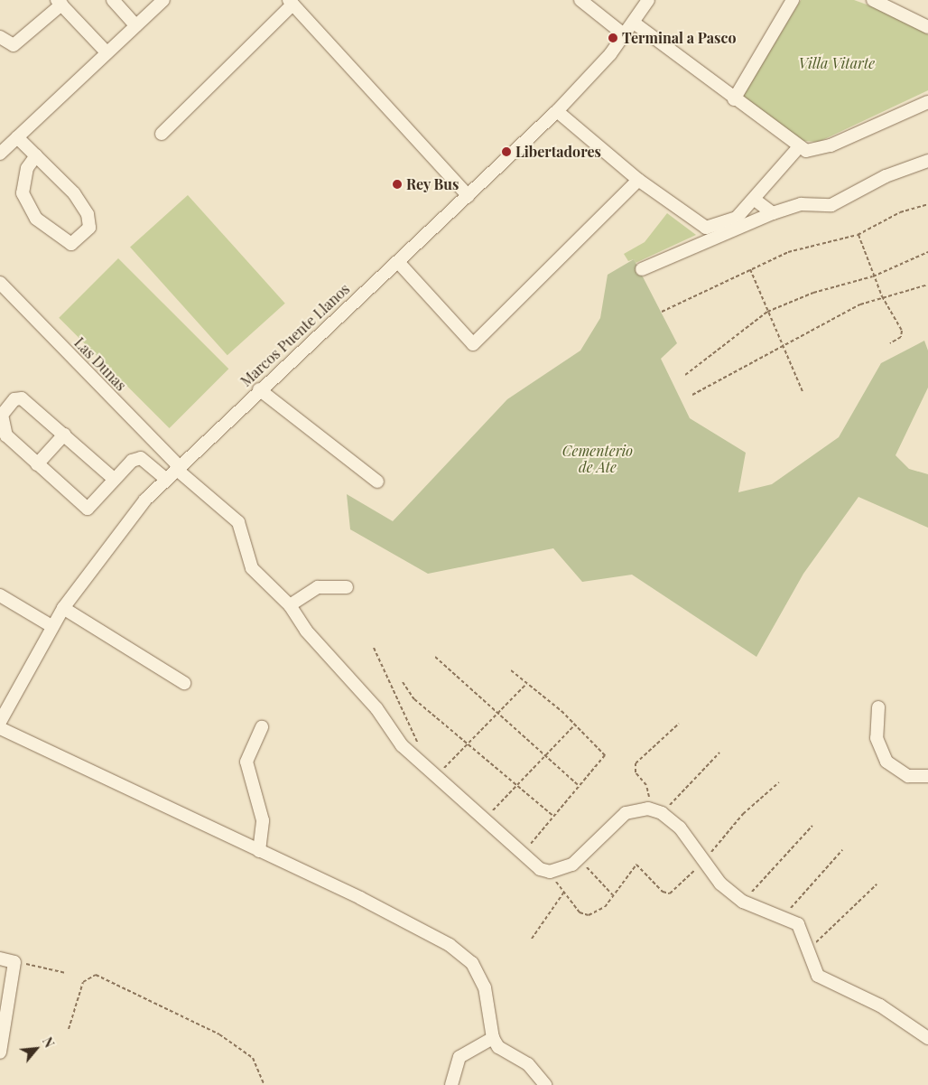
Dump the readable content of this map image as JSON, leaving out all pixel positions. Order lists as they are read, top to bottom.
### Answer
{
  "streets": {
    "street": ["Marcos Puente Llanos", "Las Dunas"]
  },
  "crossings": [
    ["Marcos Puente Llanos", "Las Dunas"]
  ],
  "parks": ["Villa Vitarte", "Cementerio de Ate"],
  "places": ["Terminal a Pasco", "Libertadores", "Rey Bus"],
  "north": "top right"
}
